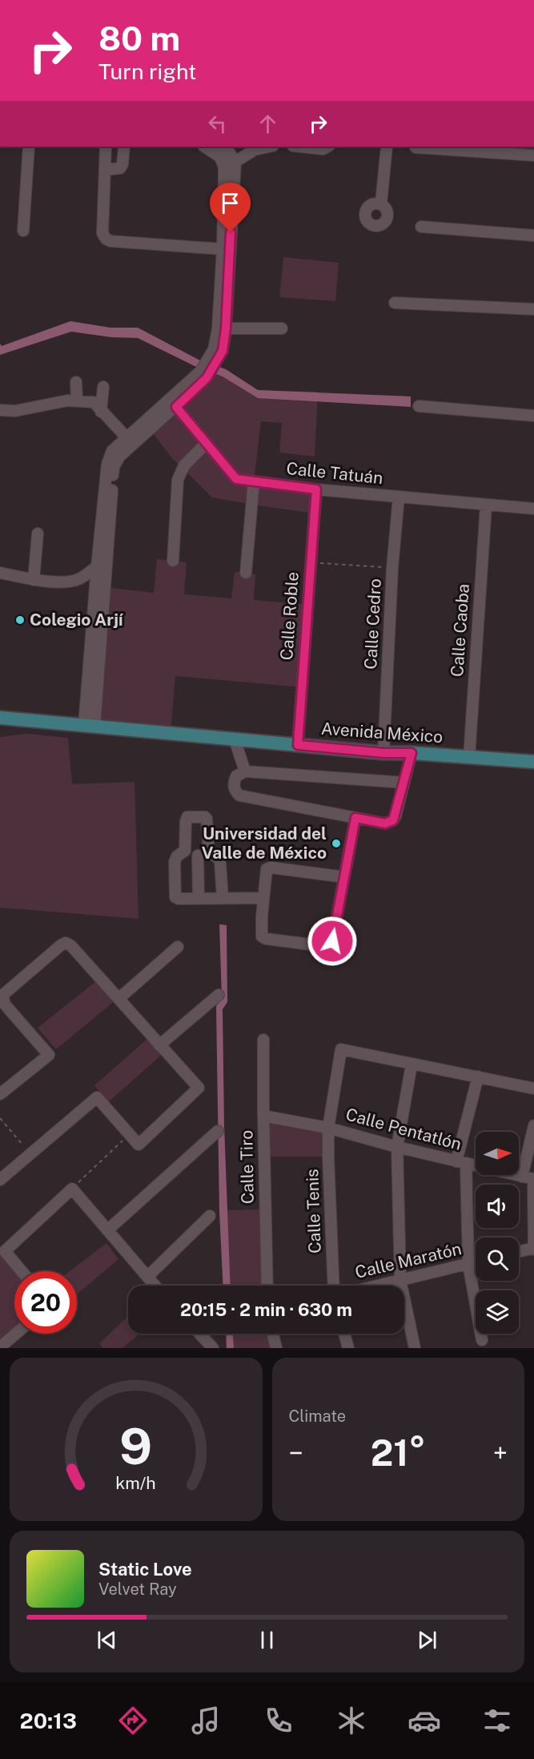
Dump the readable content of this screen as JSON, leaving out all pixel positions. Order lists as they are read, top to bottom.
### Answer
{
  "streets": {
    "main road": ["Avenida México"],
    "street": [
      "Calle Tatuán",
      "Calle Roble",
      "Calle Cedro",
      "Calle Caoba",
      "Calle Pentatlón",
      "Calle Tiro",
      "Calle Tenis",
      "Calle Maratón"
    ]
  },
  "crossings": [
    ["Calle Tatuán", "Calle Roble"],
    ["Calle Tatuán", "Calle Cedro"],
    ["Calle Tatuán", "Calle Caoba"],
    ["Calle Roble", "Avenida México"],
    ["Calle Cedro", "Avenida México"],
    ["Calle Caoba", "Avenida México"],
    ["Calle Pentatlón", "Calle Tiro"],
    ["Calle Pentatlón", "Calle Tenis"]
  ],
  "places": ["Colegio Arjí", "Universidad del Valle de México"],
  "north": "right",
  "page": {
    "turn": ["80 m", "Turn right"],
    "limit": "20",
    "trip": "20:15 · 2 min · 630 m",
    "tile": "Climate",
    "heat": ["−", "21°", "+"],
    "song": ["Static Love", "Velvet Ray"],
    "tabs": "20:13",
    "gauge": ["9", "km/h"]
  }
}
